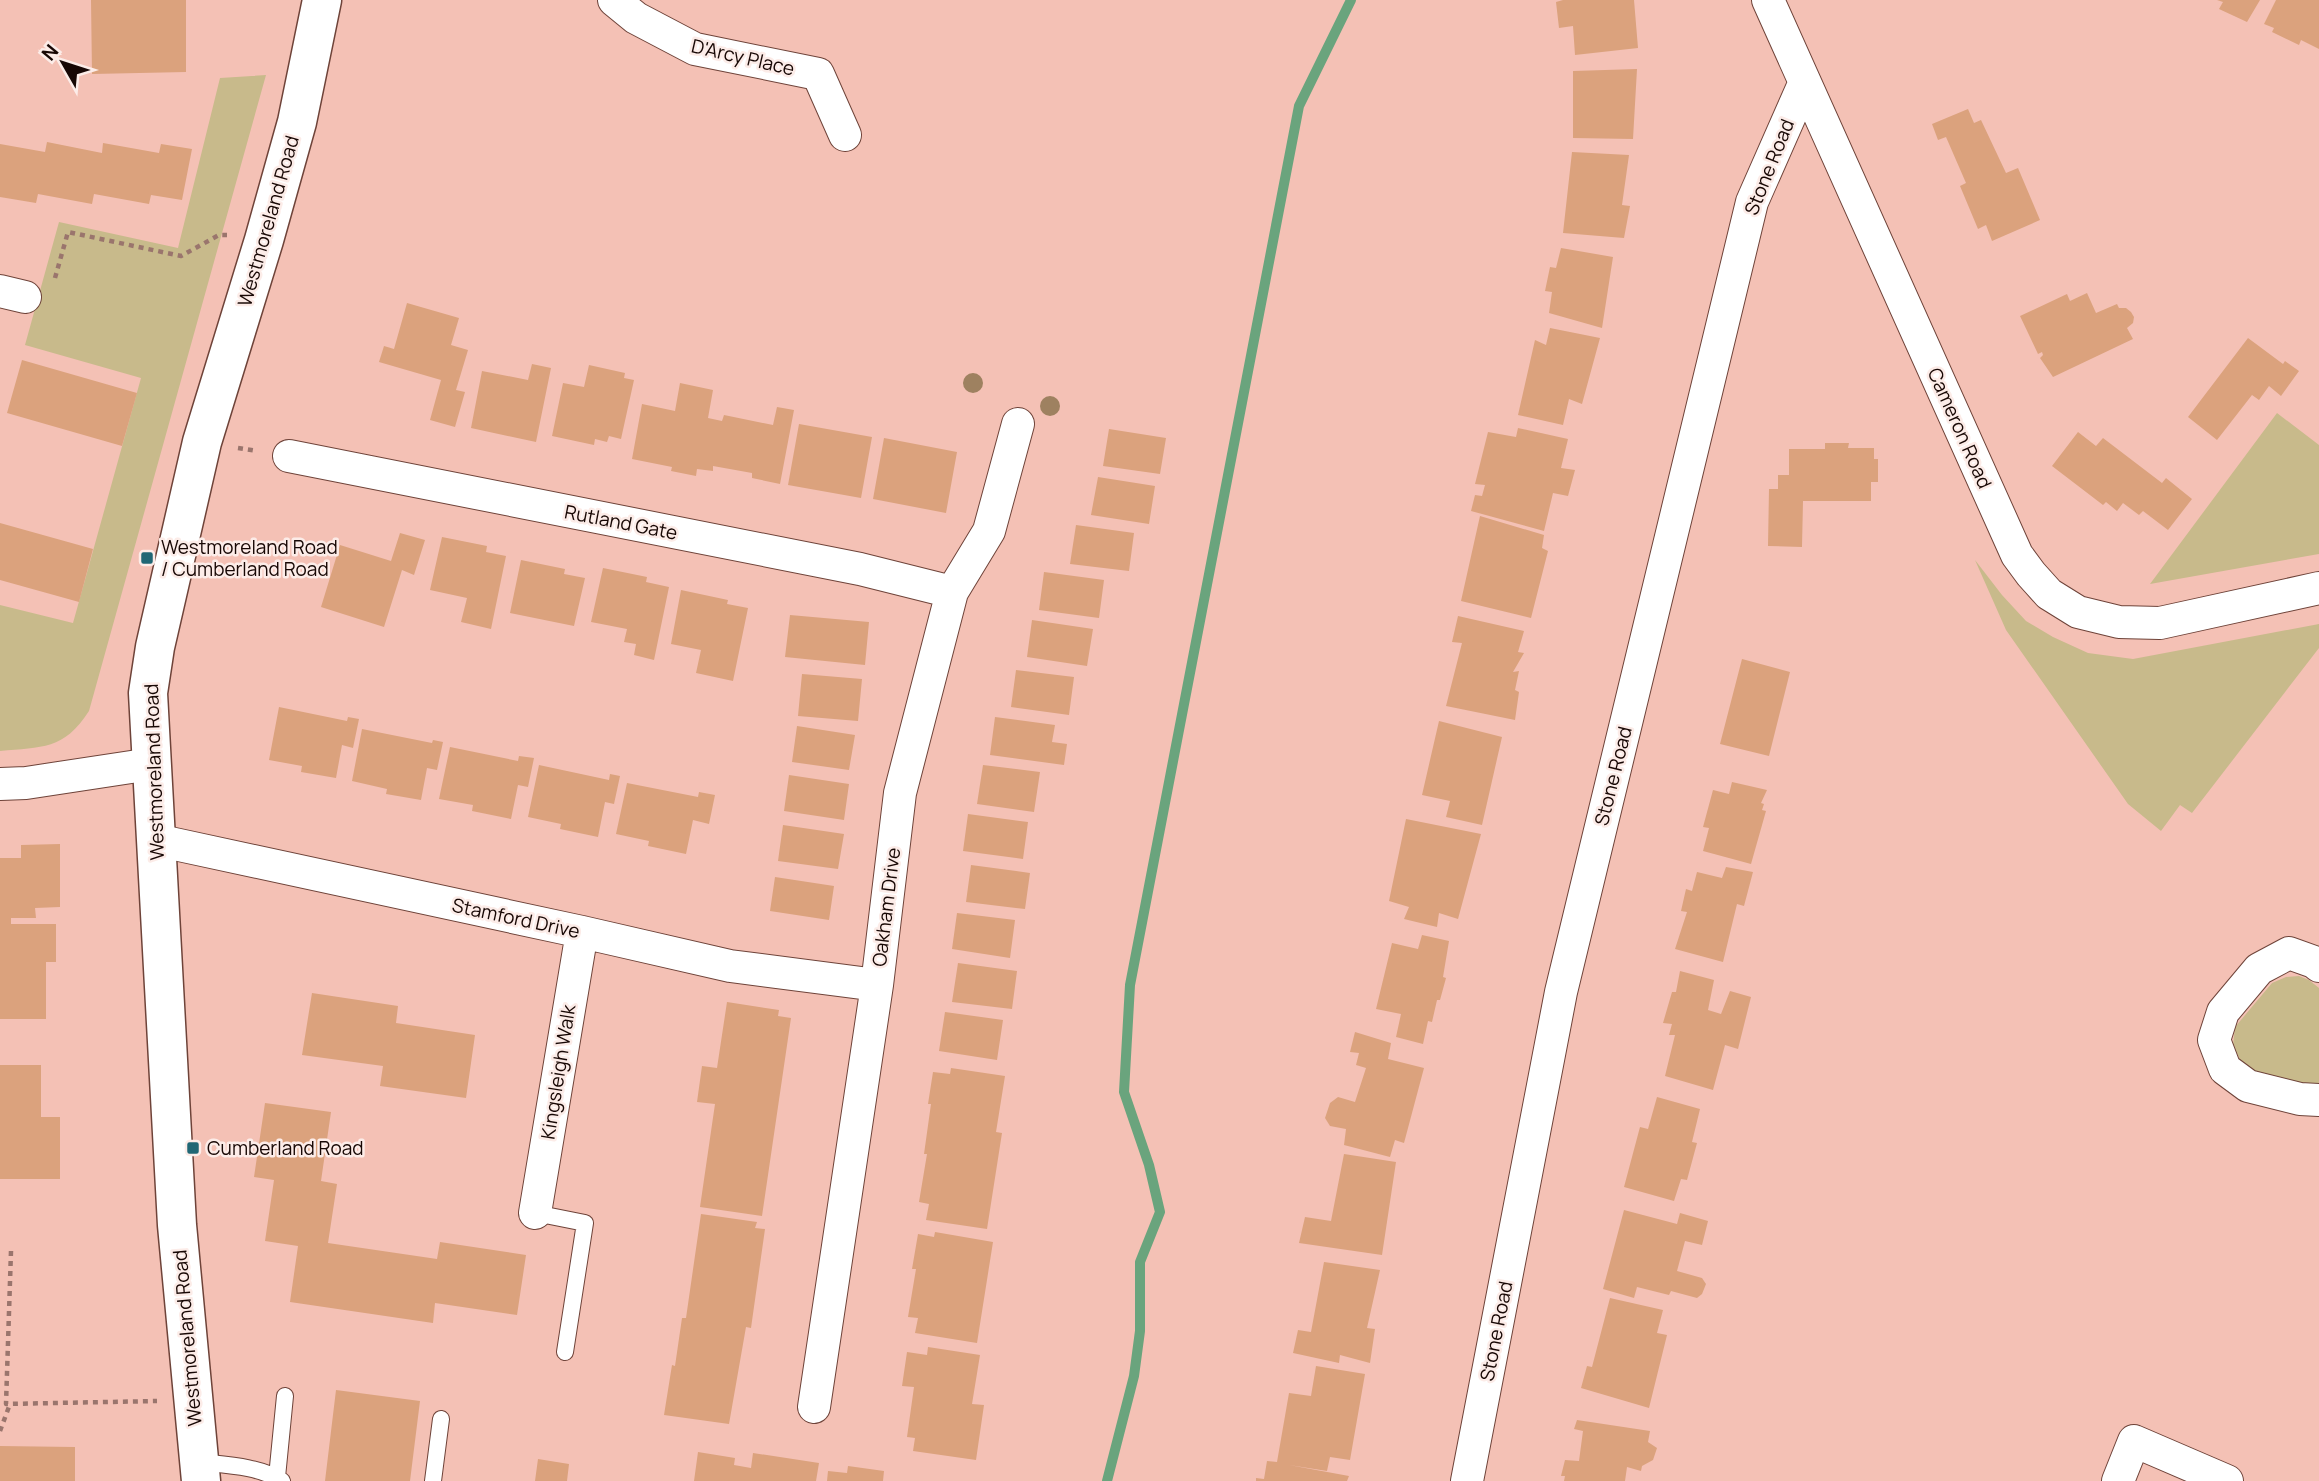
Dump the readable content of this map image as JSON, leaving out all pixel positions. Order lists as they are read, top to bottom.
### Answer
{
  "streets": {
    "main road": ["Westmoreland Road"],
    "street": [
      "D'Arcy Place",
      "Stone Road",
      "Cameron Road",
      "Rutland Gate",
      "Oakham Drive",
      "Stamford Drive",
      "Kingsleigh Walk"
    ]
  },
  "crossings": [
    ["Stone Road", "Cameron Road"],
    ["Westmoreland Road", "Stamford Drive"],
    ["Rutland Gate", "Oakham Drive"],
    ["Oakham Drive", "Stamford Drive"],
    ["Stamford Drive", "Kingsleigh Walk"]
  ],
  "places": {
    "transit": ["Westmoreland Road / Cumberland Road", "Cumberland Road"]
  },
  "north": "top left"
}
